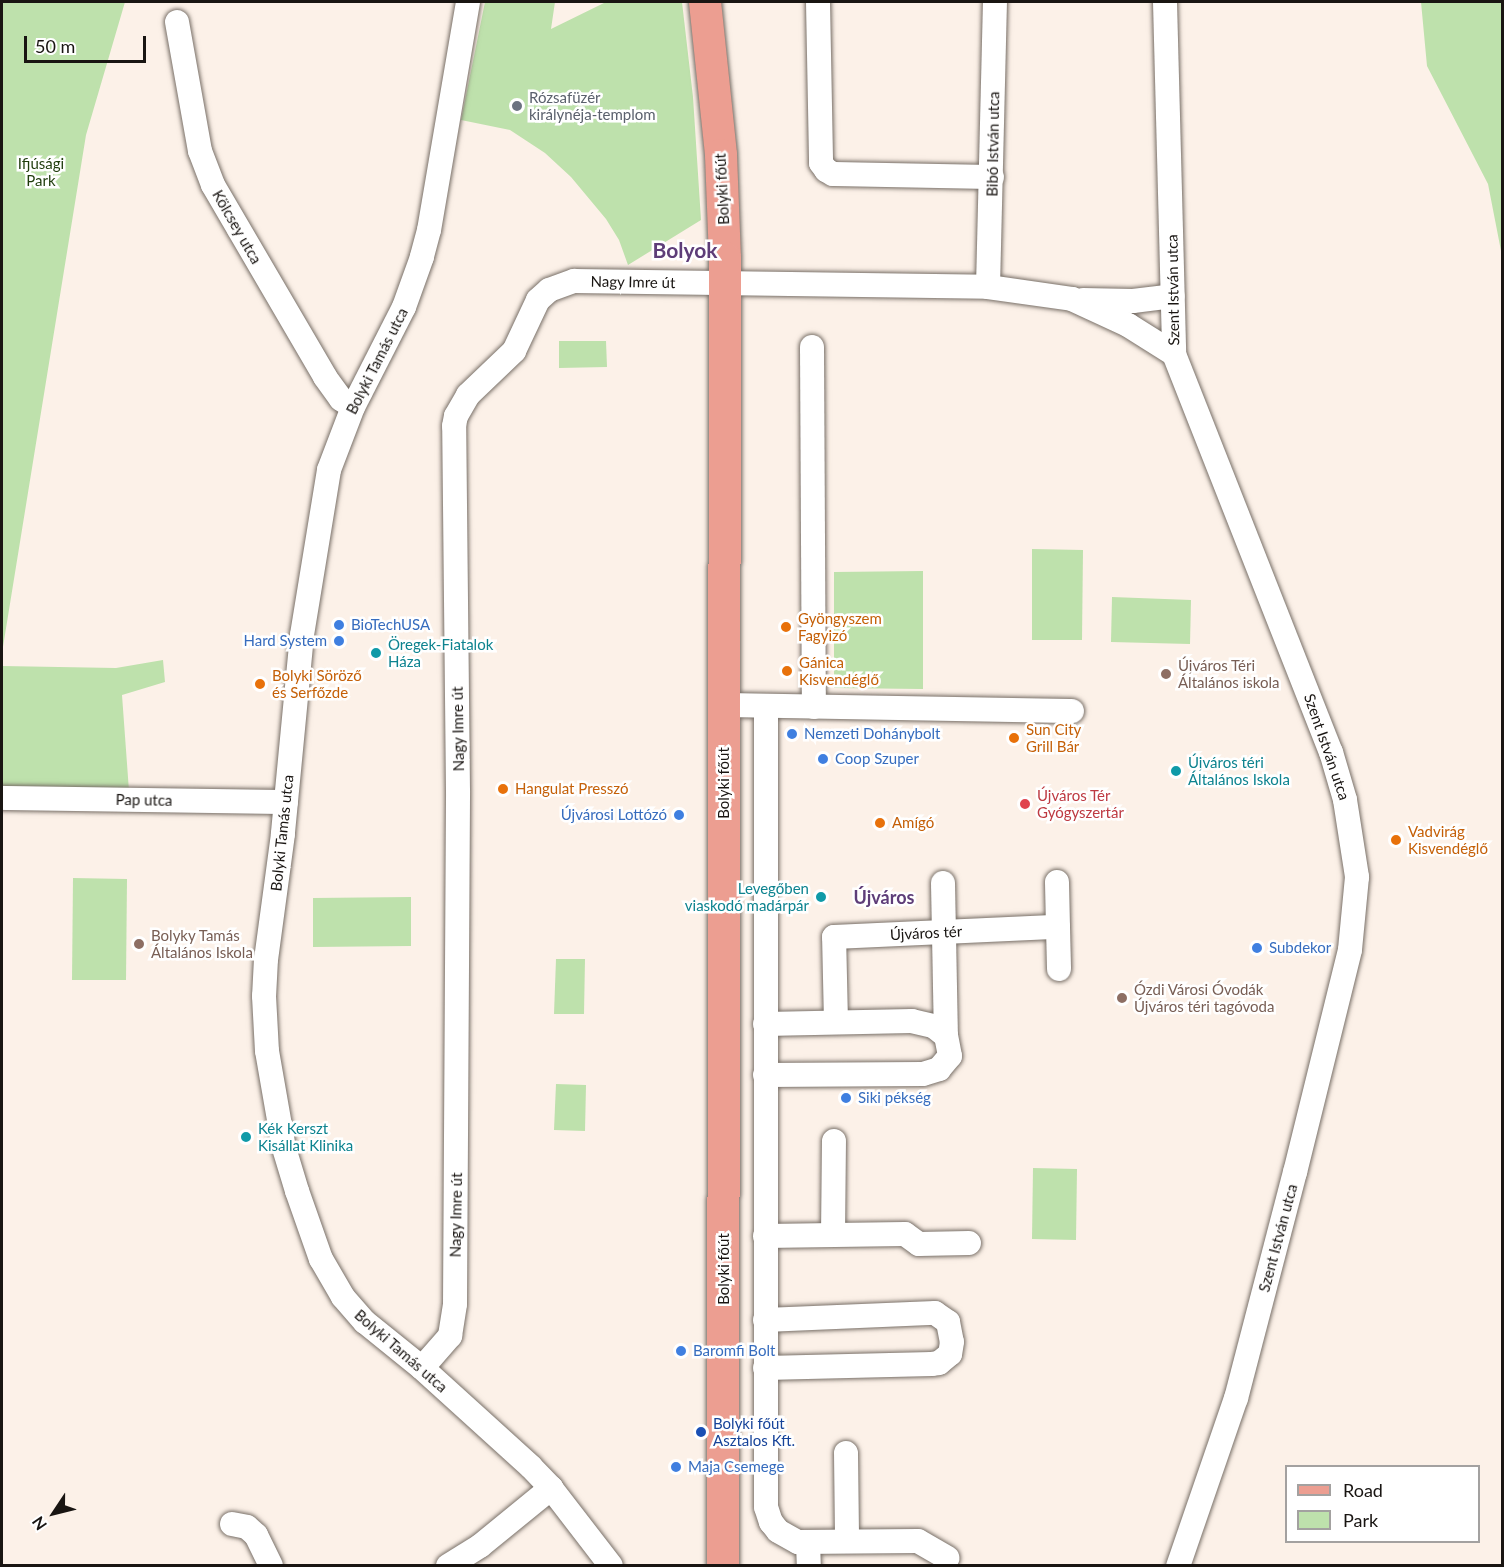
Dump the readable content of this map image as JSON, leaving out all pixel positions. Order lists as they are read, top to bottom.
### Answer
{
  "streets": {
    "main road": ["Bolyki főút"],
    "street": [
      "Bibó István utca",
      "Kölcsey utca",
      "Nagy Imre út",
      "Szent István utca",
      "Bolyki Tamás utca",
      "Pap utca",
      "Újváros tér"
    ]
  },
  "crossings": [
    ["Bibó István utca", "Nagy Imre út"],
    ["Bolyki főút", "Nagy Imre út"],
    ["Kölcsey utca", "Bolyki Tamás utca"],
    ["Nagy Imre út", "Bolyki Tamás utca"],
    ["Bolyki Tamás utca", "Pap utca"]
  ],
  "districts": ["Bolyok", "Újváros"],
  "parks": ["Ifjúsági Park"],
  "places": [
    "Rózsafüzér királynéja-templom",
    "BioTechUSA",
    "Gyöngyszem Fagyizó",
    "Hard System",
    "Öregek-Fiatalok Háza",
    "Gánica Kisvendéglő",
    "Újváros Téri Általános iskola",
    "Bolyki Söröző és Serfőzde",
    "Nemzeti Dohánybolt",
    "Sun City Grill Bár",
    "Coop Szuper",
    "Újváros téri Általános Iskola",
    "Hangulat Presszó",
    "Újváros Tér Gyógyszertár",
    "Újvárosi Lottózó",
    "Amígó",
    "Vadvirág Kisvendéglő",
    "Levegőben viaskodó madárpár",
    "Bolyky Tamás Általános Iskola",
    "Subdekor",
    "Ózdi Városi Óvodák Újváros téri tagóvoda",
    "Siki pékség",
    "Kék Kerszt Kisállat Klinika",
    "Baromfi Bolt",
    "Bolyki főút Asztalos Kft.",
    "Maja Csemege"
  ],
  "legend": ["Road", "Park"],
  "scale_bar": "50 m",
  "north": "bottom left"
}
